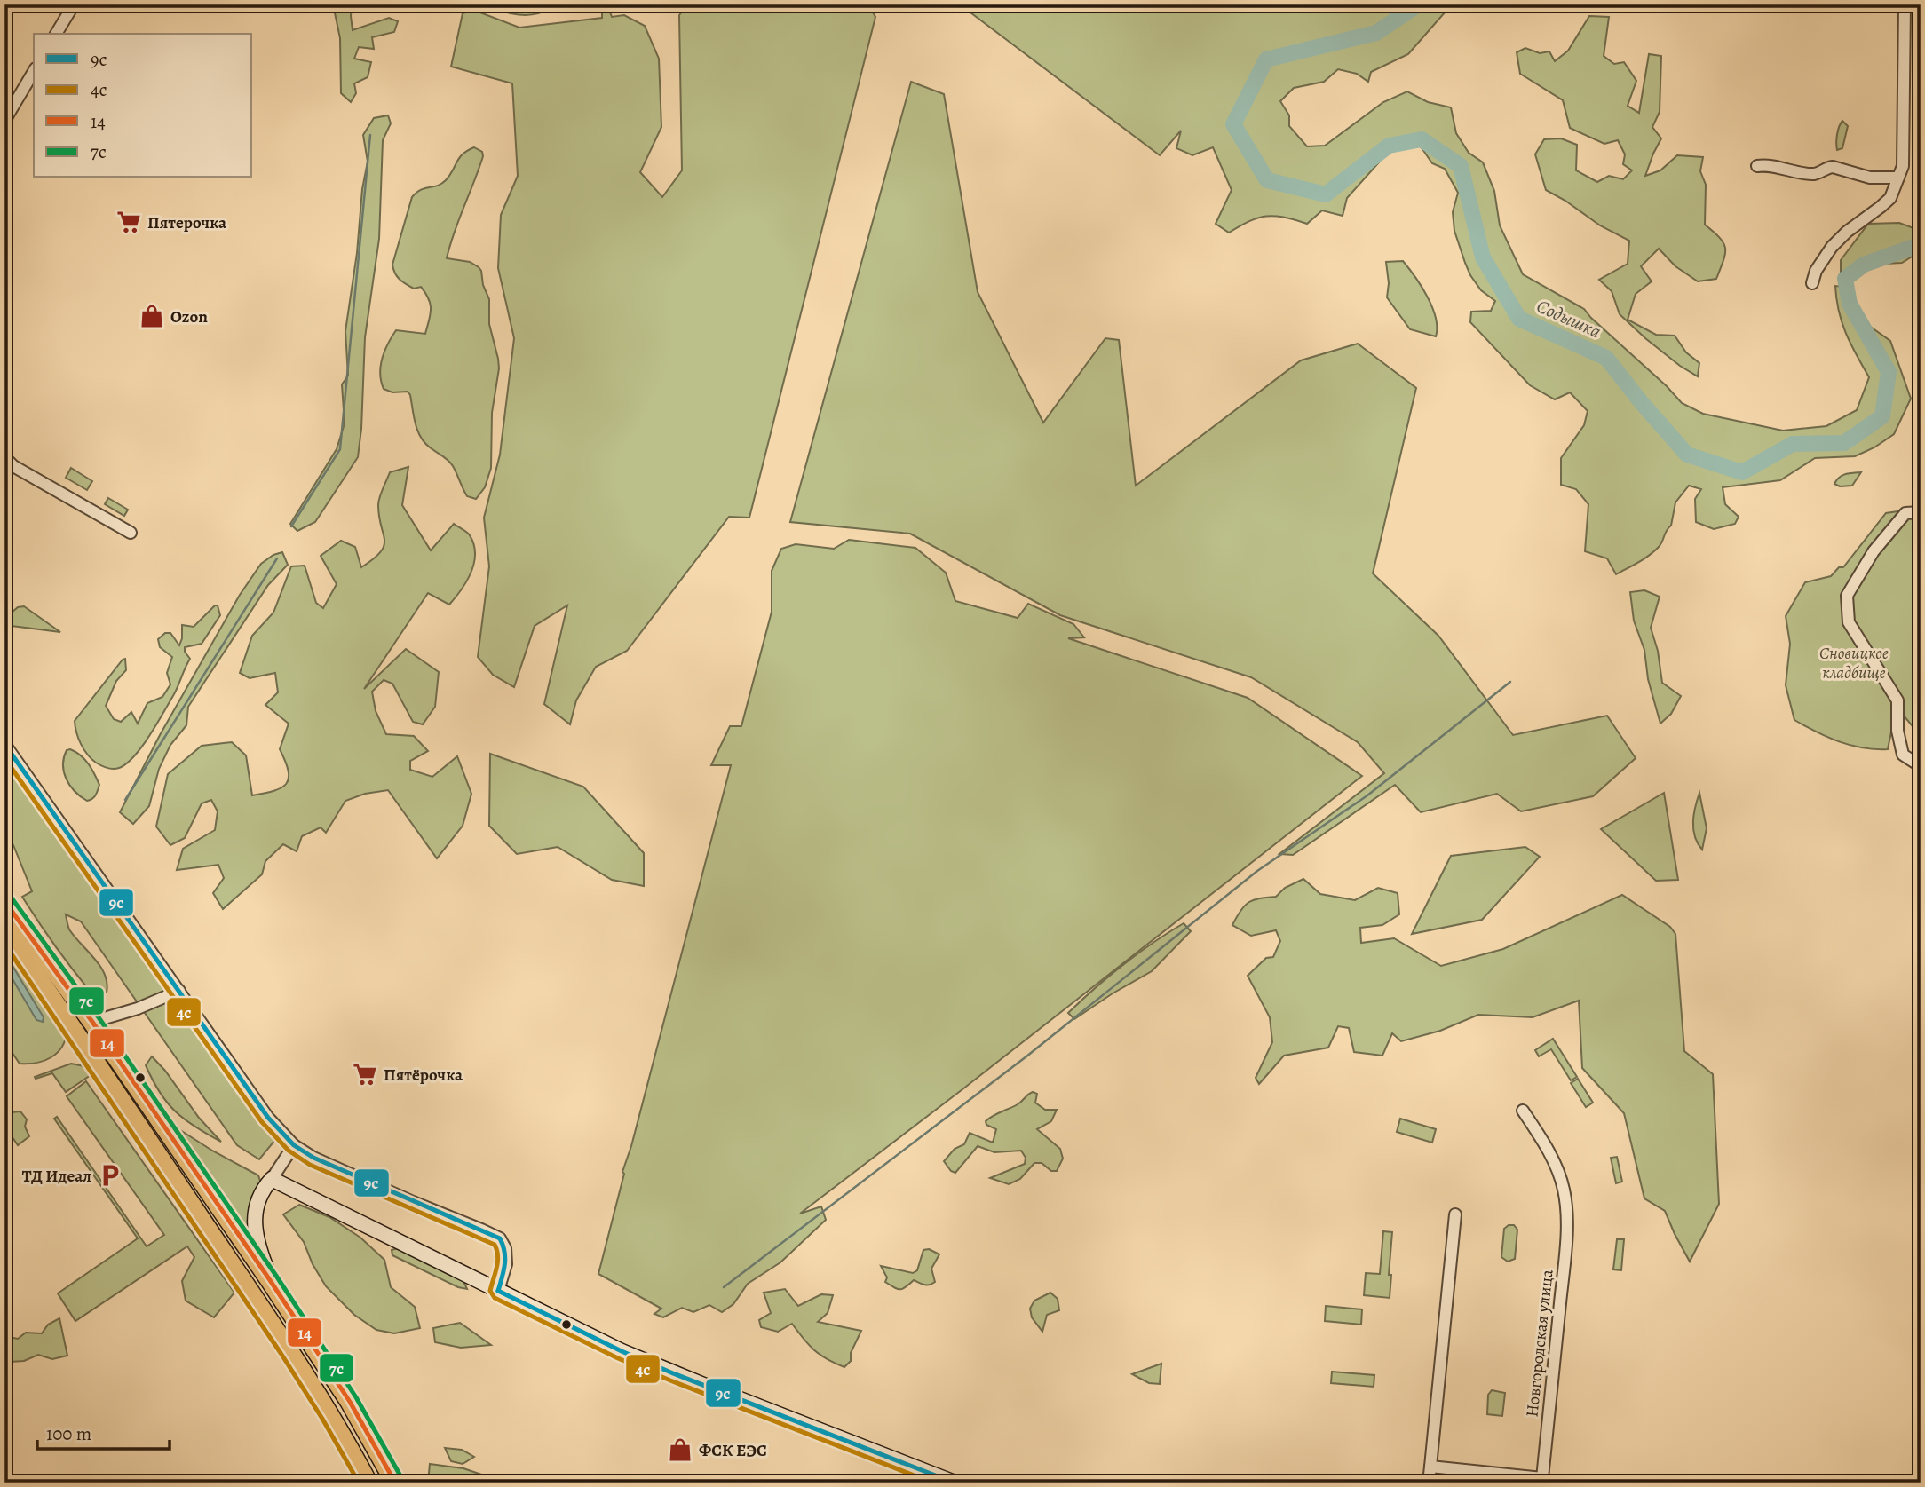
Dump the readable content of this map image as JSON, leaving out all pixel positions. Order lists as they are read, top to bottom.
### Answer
{
  "streets": {
    "street": ["Новгородская улица"]
  },
  "water": ["Содышка"],
  "parks": ["Сновицкое кладбище"],
  "places": {
    "supermarket": ["Пятерочка", "Пятёрочка"],
    "shop": ["Ozon", "ФСК ЕЭС"],
    "parking": ["ТД Идеал"]
  },
  "lines": [
    "transit line 9с",
    "transit line 4с",
    "transit line 7с",
    "transit line 14"
  ],
  "legend": [
    "9с",
    "4с",
    "14",
    "7с"
  ],
  "scale_bar": "100 m"
}
